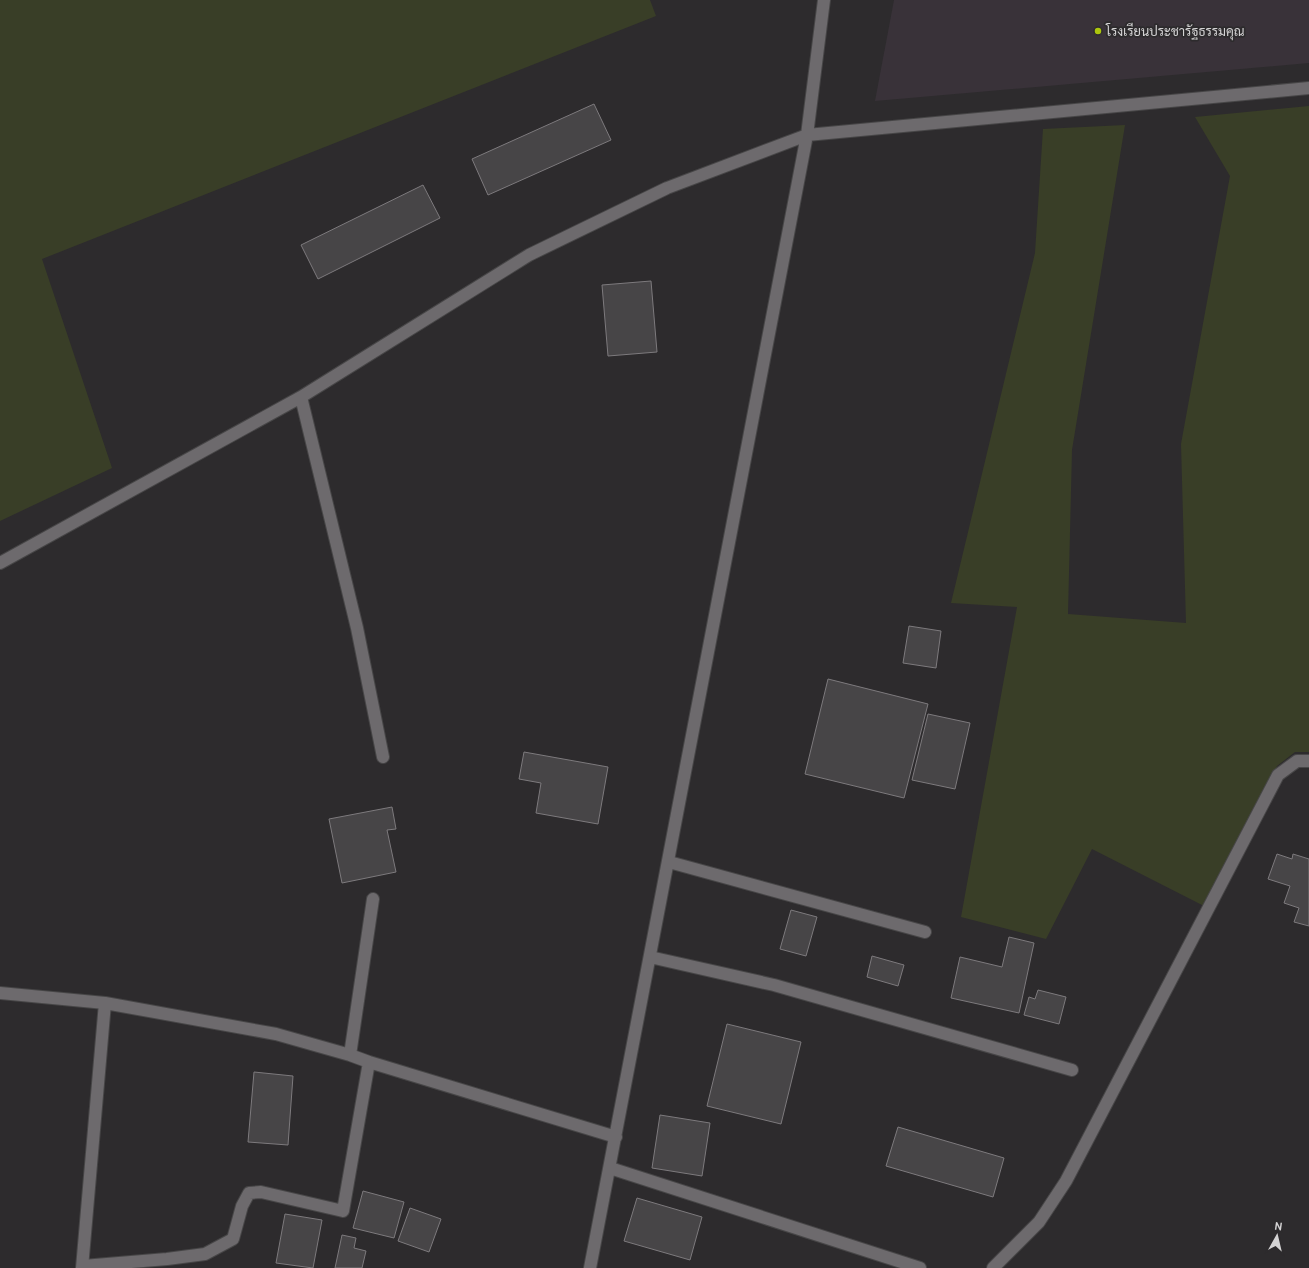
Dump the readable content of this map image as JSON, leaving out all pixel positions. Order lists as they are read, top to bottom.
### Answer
{
  "places": ["โรงเรียนประชารัฐธรรมคุณ"],
  "north": "top"
}
